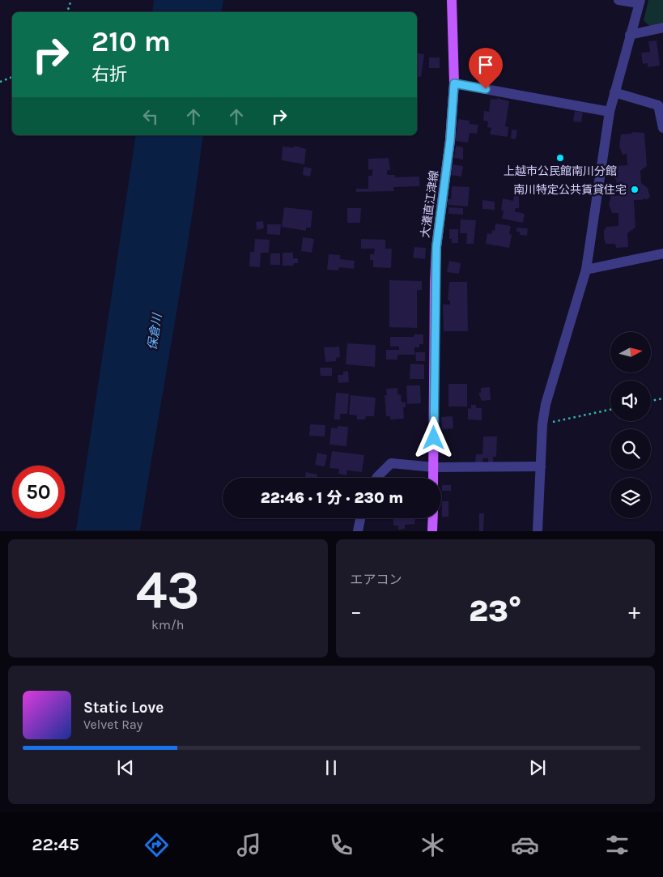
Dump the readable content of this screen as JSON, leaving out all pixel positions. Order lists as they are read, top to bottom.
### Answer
{
  "streets": {
    "main road": ["大瀁直江津線"]
  },
  "water": ["保倉川"],
  "places": ["上越市公民館南川分館", "南川特定公共賃貸住宅"],
  "north": "right",
  "page": {
    "turn": ["210 m", "右折"],
    "limit": "50",
    "trip": "22:46 · 1 分 · 230 m",
    "tile": [
      ["43", "km/h"],
      "エアコン"
    ],
    "heat": ["−", "23°", "+"],
    "song": ["Static Love", "Velvet Ray"],
    "tabs": "22:45"
  }
}
